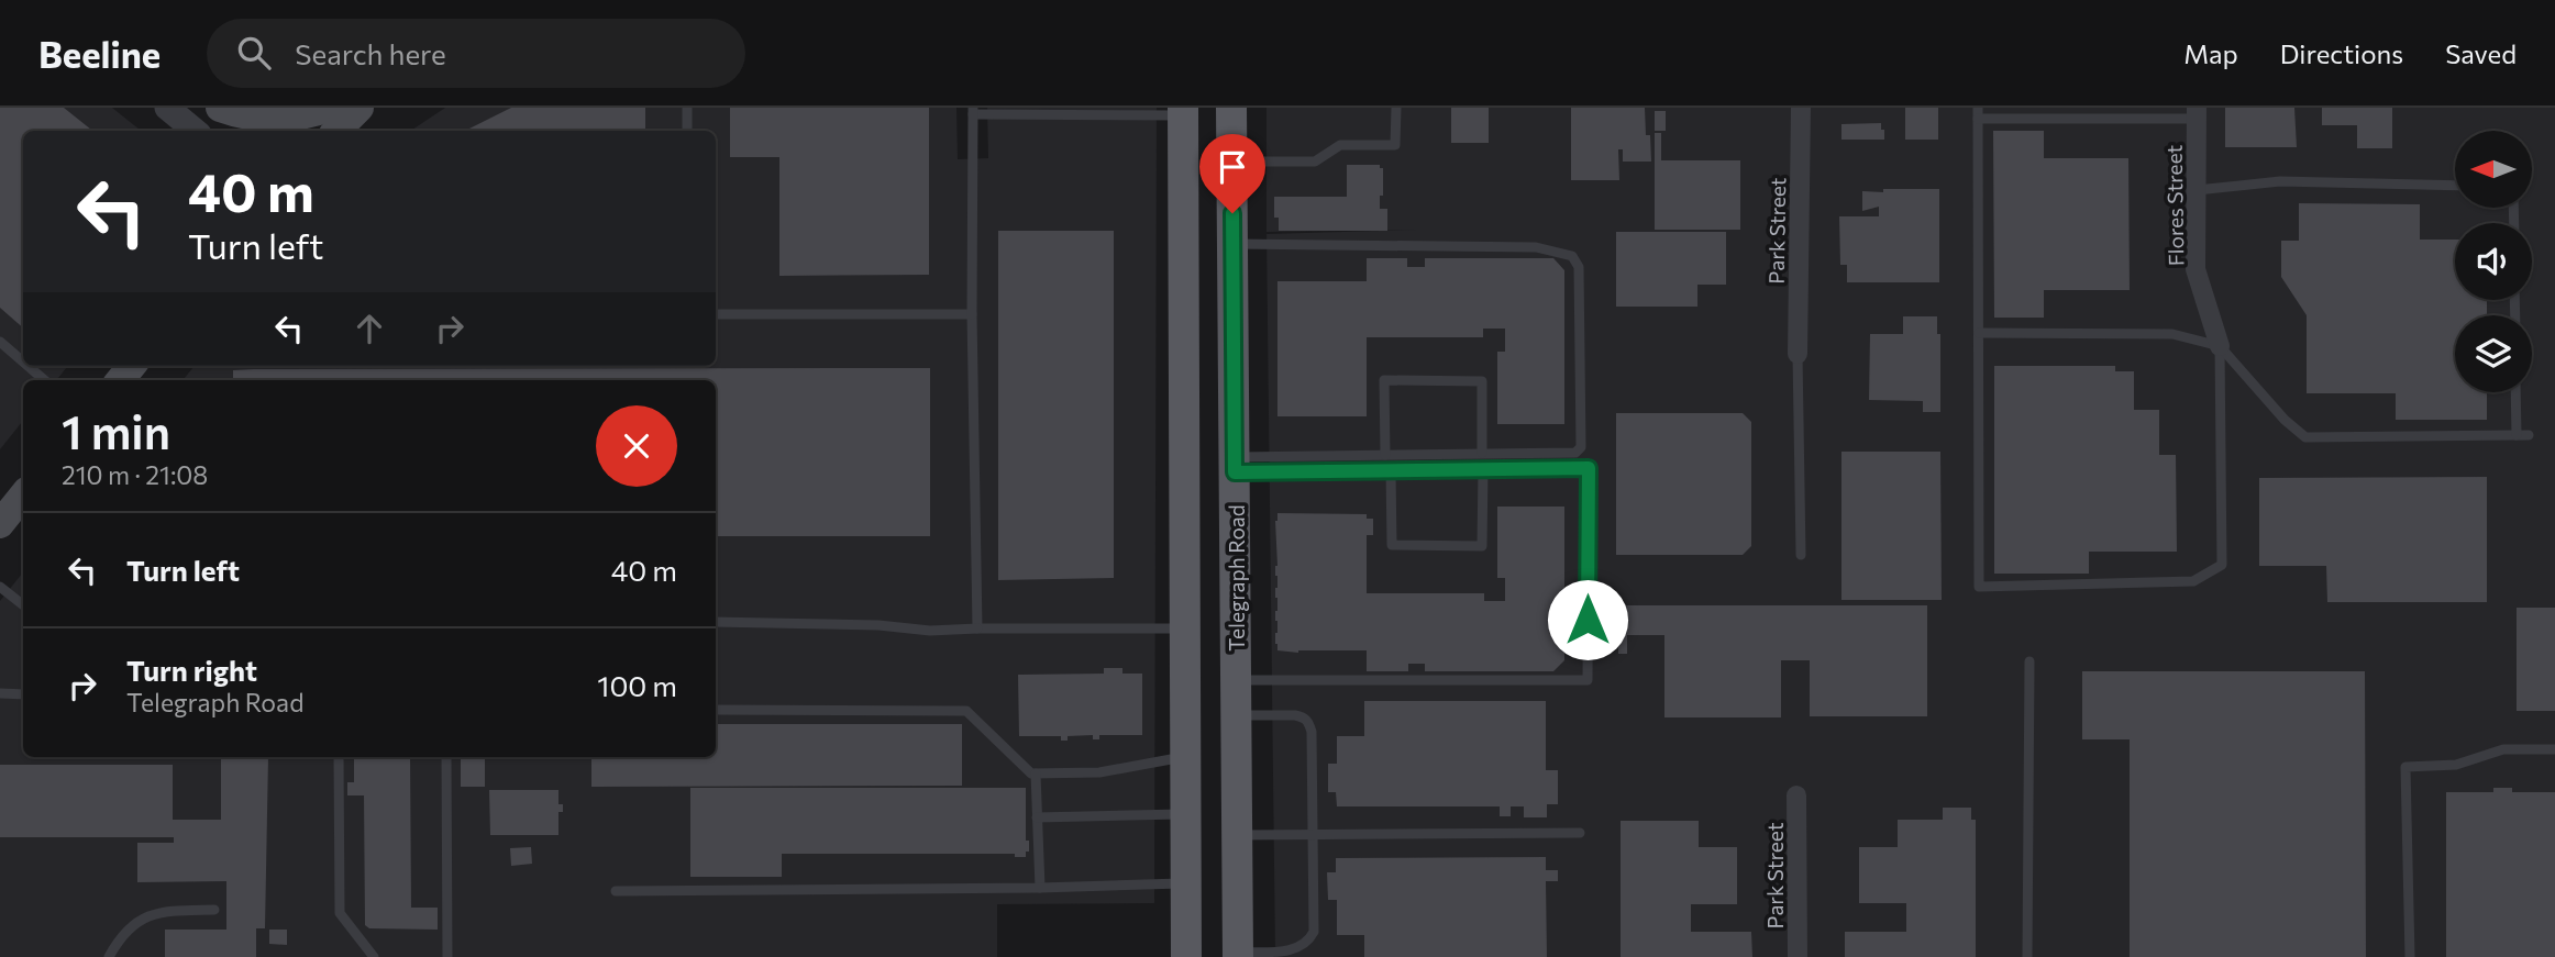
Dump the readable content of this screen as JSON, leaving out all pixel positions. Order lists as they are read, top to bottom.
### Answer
{
  "streets": {
    "main road": ["Telegraph Road"],
    "street": ["Flores Street", "Park Street"]
  },
  "north": "left",
  "page": {
    "header": "Beeline",
    "search": "Search here",
    "nav": ["Map", "Directions", "Saved"],
    "turn": ["40 m", "Turn left"],
    "heading": ["1 min", "210 m · 21:08"],
    "list": [
      {
        "name": "Turn left",
        "value": "40 m"
      },
      {
        "name": "Turn right",
        "note": "Telegraph Road",
        "value": "100 m"
      }
    ]
  }
}
